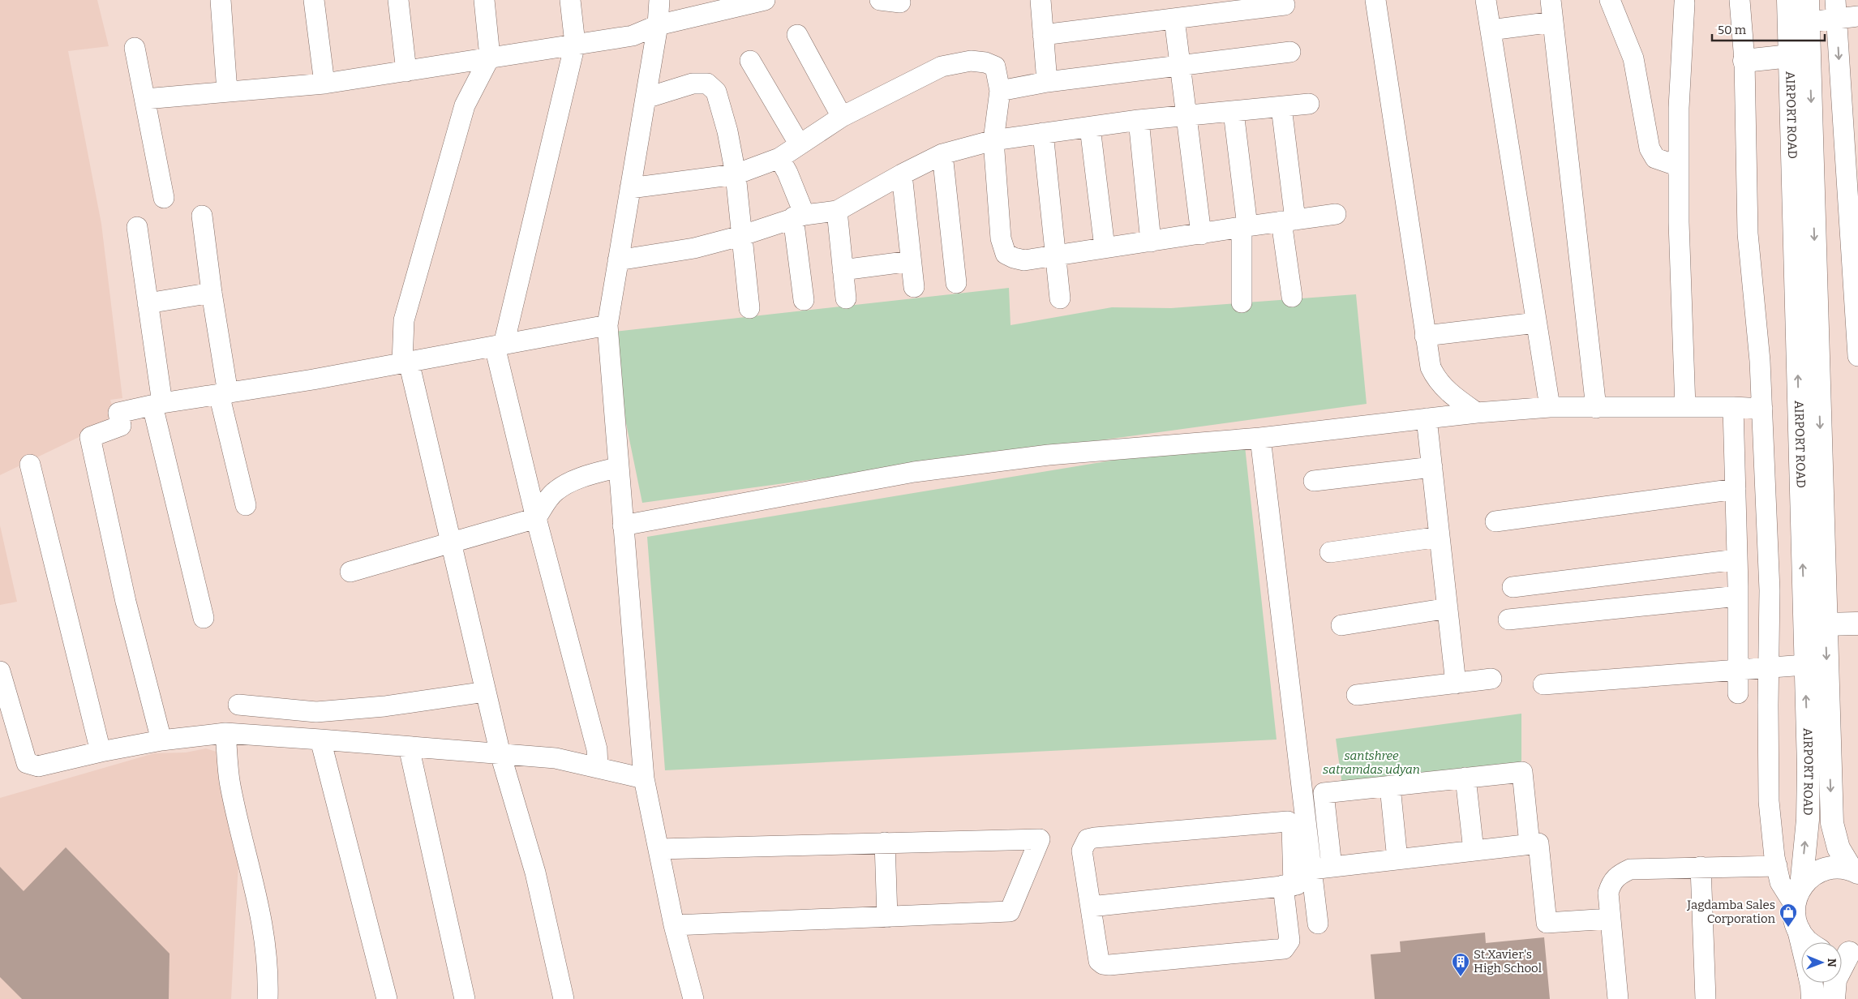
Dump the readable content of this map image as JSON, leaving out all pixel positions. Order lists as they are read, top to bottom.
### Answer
{
  "streets": {
    "main road": ["AIRPORT ROAD"]
  },
  "parks": ["santshree satramdas udyan"],
  "places": {
    "shop": ["Jagdamba Sales Corporation"],
    "building": ["St.Xavier's High School"]
  },
  "scale_bar": "50 m",
  "north": "right"
}
